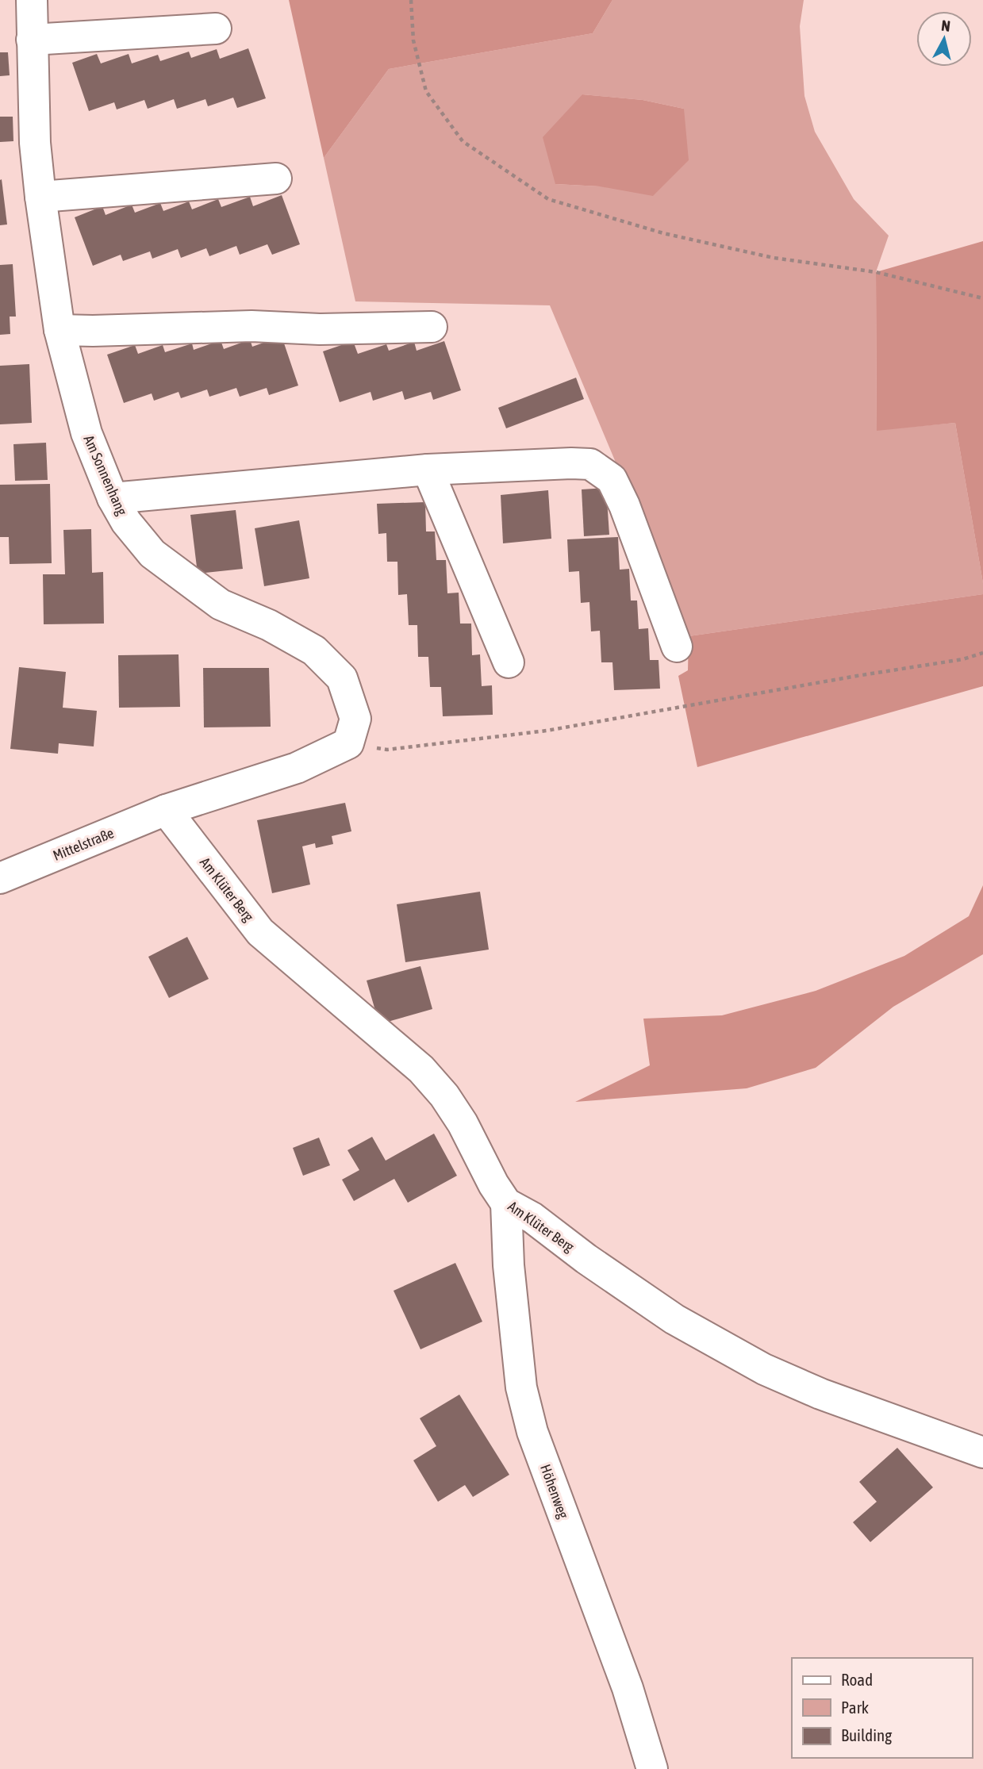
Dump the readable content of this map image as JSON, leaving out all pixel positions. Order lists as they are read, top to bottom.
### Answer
{
  "streets": {
    "street": [
      "Am Sonnenhang",
      "Mittelstraße",
      "Am Klüter Berg",
      "Höhenweg"
    ]
  },
  "crossings": [
    ["Mittelstraße", "Am Klüter Berg"],
    ["Am Klüter Berg", "Höhenweg"]
  ],
  "legend": ["Road", "Park", "Building"],
  "north": "top"
}
